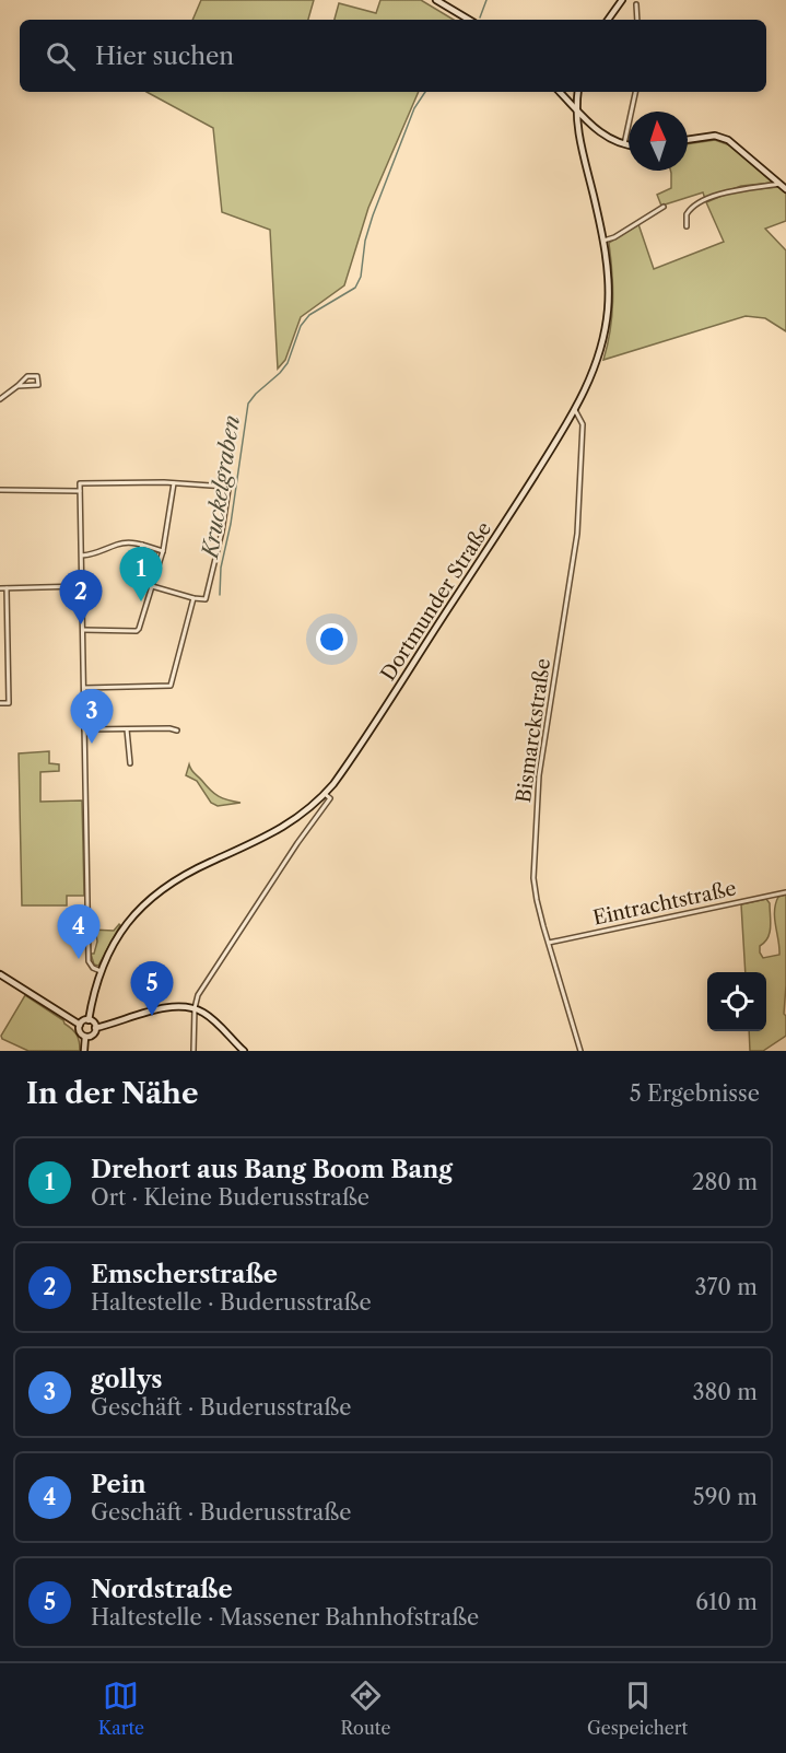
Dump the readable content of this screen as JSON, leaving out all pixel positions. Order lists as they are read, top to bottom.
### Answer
{
  "streets": {
    "main road": ["Dortmunder Straße"],
    "street": ["Bismarckstraße", "Eintrachtstraße"]
  },
  "crossings": [
    ["Dortmunder Straße", "Bismarckstraße"],
    ["Bismarckstraße", "Eintrachtstraße"]
  ],
  "water": ["Kruckelgraben"],
  "north": "top",
  "page": {
    "search": "Hier suchen",
    "pins": [
      "1",
      "2",
      "3",
      "4",
      "5"
    ],
    "heading": ["In der Nähe", "5 Ergebnisse"],
    "list": [
      {
        "mark": "1",
        "name": "Drehort aus Bang Boom Bang",
        "note": "Ort · Kleine Buderusstraße",
        "value": "280 m"
      },
      {
        "mark": "2",
        "name": "Emscherstraße",
        "note": "Haltestelle · Buderusstraße",
        "value": "370 m"
      },
      {
        "mark": "3",
        "name": "gollys",
        "note": "Geschäft · Buderusstraße",
        "value": "380 m"
      },
      {
        "mark": "4",
        "name": "Pein",
        "note": "Geschäft · Buderusstraße",
        "value": "590 m"
      },
      {
        "mark": "5",
        "name": "Nordstraße",
        "note": "Haltestelle · Massener Bahnhofstraße",
        "value": "610 m"
      }
    ],
    "nav": ["Karte", "Route", "Gespeichert"]
  }
}
